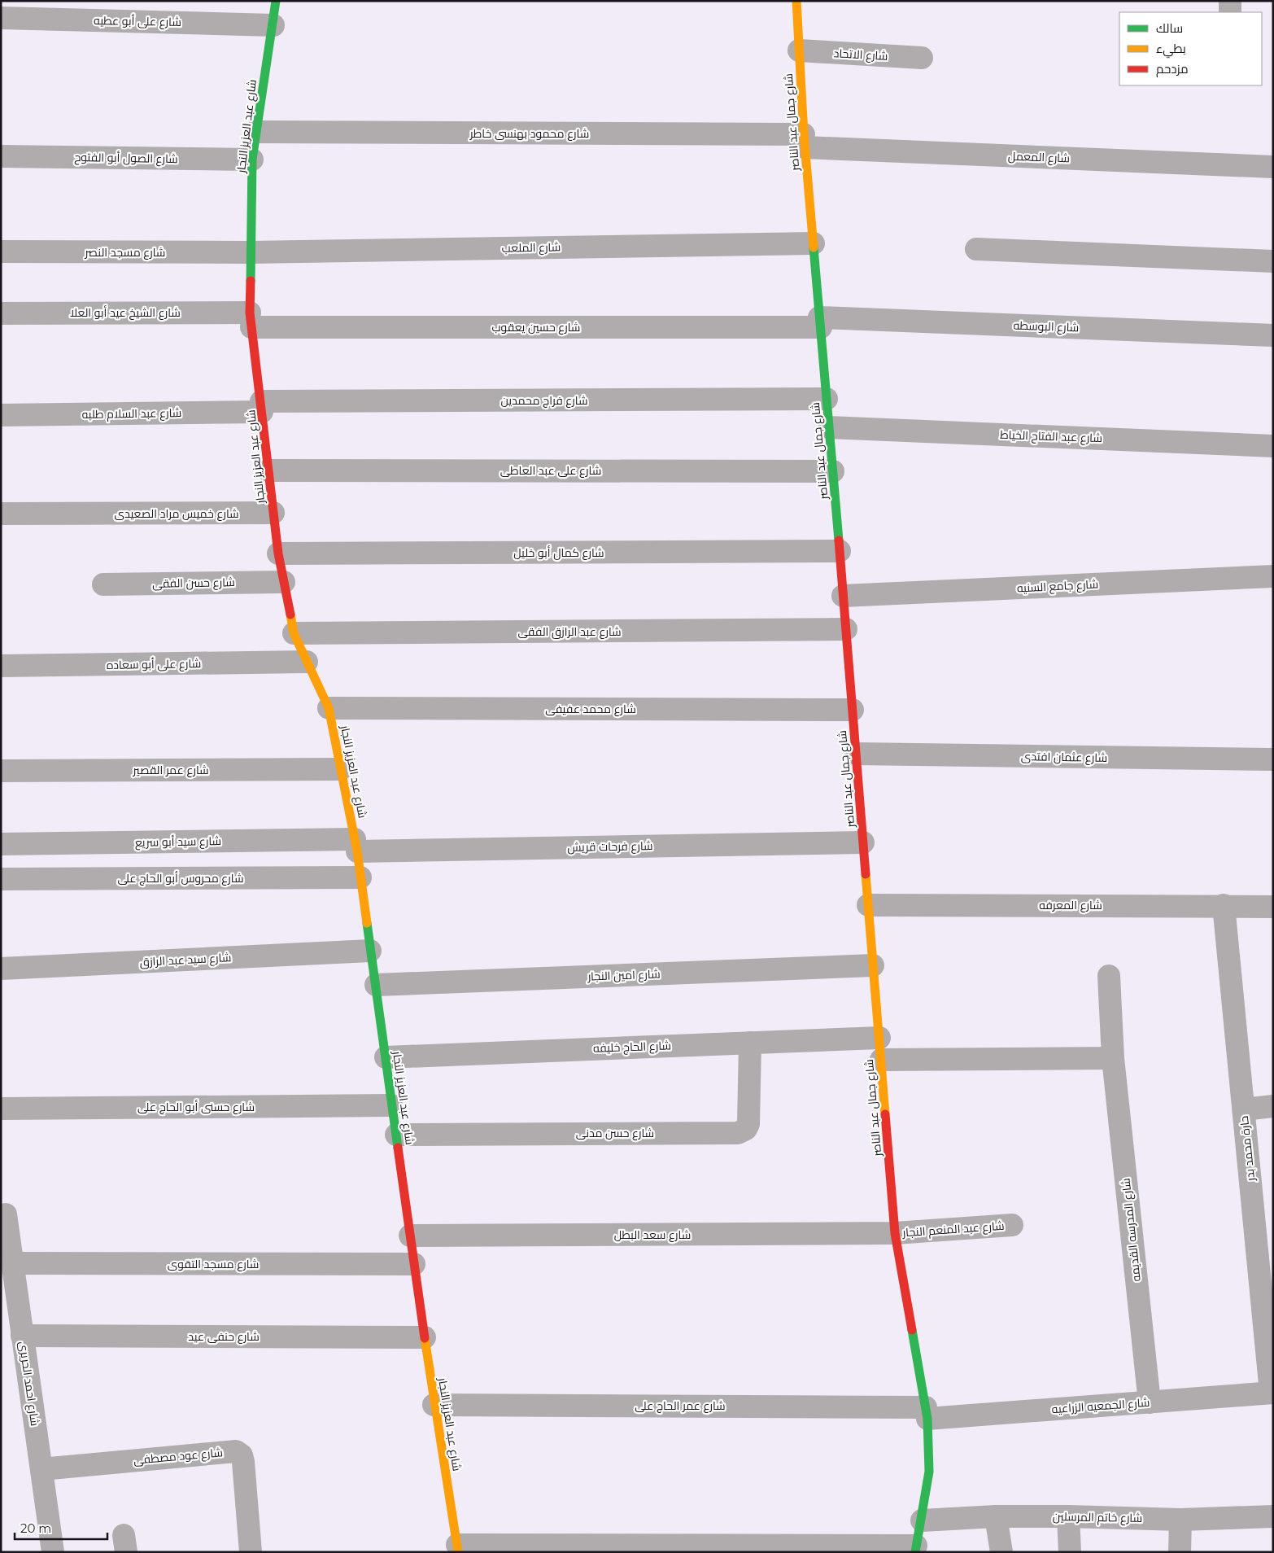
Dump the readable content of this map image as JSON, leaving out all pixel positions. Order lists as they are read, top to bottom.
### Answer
{
  "streets": {
    "street": [
      "شارع على أبو عطيه",
      "شارع الاتحاد",
      "شارع جمال عبد الناصر",
      "شارع عبد العزيز النجار",
      "شارع محمود بهنسى خاطر",
      "شارع المعمل",
      "شارع الصول أبو الفتوح",
      "شارع الملعب",
      "شارع مسجد النصر",
      "شارع الشيخ عيد أبو العلا",
      "شارع البوسطه",
      "شارع حسين يعقوب",
      "شارع فراج محمدين",
      "شارع عبد السلام طلبه",
      "شارع عبد الفتاح الخياط",
      "شارع على عبد العاطى",
      "شارع خميس مراد الصعيدى",
      "شارع كمال أبو خليل",
      "شارع حسن الفقى",
      "شارع جامع السنيه",
      "شارع عبد الرازق الفقى",
      "شارع على أبو سعاده",
      "شارع محمد عفيفى",
      "شارع عثمان افتدى",
      "شارع عمر القصير",
      "شارع سيد أبو سريع",
      "شارع فرحات قريش",
      "شارع محروس أبو الحاج على",
      "شارع المعرفه",
      "شارع سيد عبد الرازق",
      "شارع امين النجار",
      "شارع الحاج خليفه",
      "شارع حسنى أبو الحاج على",
      "شارع حسن مدنى",
      "حارة محمد بدر",
      "شارع عبد المنعم النجار",
      "شارع المدرسه القديمه",
      "شارع سعد البطل",
      "شارع مسجد التقوى",
      "شارع حنفى عيد",
      "شارع احمد الحريرى",
      "شارع عمر الحاج على",
      "شارع الجمعيه الزراعيه",
      "شارع عود مصطفى",
      "شارع خاتم المرسلين"
    ]
  },
  "crossings": [
    ["شارع على أبو عطيه", "شارع عبد العزيز النجار"],
    ["شارع الاتحاد", "شارع جمال عبد الناصر"],
    ["شارع جمال عبد الناصر", "شارع محمود بهنسى خاطر"],
    ["شارع جمال عبد الناصر", "شارع المعمل"],
    ["شارع جمال عبد الناصر", "شارع الملعب"],
    ["شارع جمال عبد الناصر", "شارع البوسطه"],
    ["شارع جمال عبد الناصر", "شارع حسين يعقوب"],
    ["شارع جمال عبد الناصر", "شارع فراج محمدين"],
    ["شارع جمال عبد الناصر", "شارع عبد الفتاح الخياط"],
    ["شارع جمال عبد الناصر", "شارع على عبد العاطى"],
    ["شارع جمال عبد الناصر", "شارع كمال أبو خليل"],
    ["شارع جمال عبد الناصر", "شارع جامع السنيه"],
    ["شارع جمال عبد الناصر", "شارع عبد الرازق الفقى"],
    ["شارع جمال عبد الناصر", "شارع محمد عفيفى"],
    ["شارع جمال عبد الناصر", "شارع عثمان افتدى"],
    ["شارع جمال عبد الناصر", "شارع فرحات قريش"],
    ["شارع جمال عبد الناصر", "شارع المعرفه"],
    ["شارع جمال عبد الناصر", "شارع امين النجار"],
    ["شارع جمال عبد الناصر", "شارع الحاج خليفه"],
    ["شارع جمال عبد الناصر", "شارع عبد المنعم النجار"],
    ["شارع جمال عبد الناصر", "شارع سعد البطل"],
    ["شارع جمال عبد الناصر", "شارع عمر الحاج على"],
    ["شارع جمال عبد الناصر", "شارع الجمعيه الزراعيه"],
    ["شارع جمال عبد الناصر", "شارع خاتم المرسلين"],
    ["شارع عبد العزيز النجار", "شارع محمود بهنسى خاطر"],
    ["شارع عبد العزيز النجار", "شارع الصول أبو الفتوح"],
    ["شارع عبد العزيز النجار", "شارع الملعب"],
    ["شارع عبد العزيز النجار", "شارع مسجد النصر"],
    ["شارع عبد العزيز النجار", "شارع الشيخ عيد أبو العلا"],
    ["شارع عبد العزيز النجار", "شارع حسين يعقوب"],
    ["شارع عبد العزيز النجار", "شارع فراج محمدين"],
    ["شارع عبد العزيز النجار", "شارع عبد السلام طلبه"],
    ["شارع عبد العزيز النجار", "شارع على عبد العاطى"],
    ["شارع عبد العزيز النجار", "شارع خميس مراد الصعيدى"],
    ["شارع عبد العزيز النجار", "شارع كمال أبو خليل"],
    ["شارع عبد العزيز النجار", "شارع حسن الفقى"],
    ["شارع عبد العزيز النجار", "شارع عبد الرازق الفقى"],
    ["شارع عبد العزيز النجار", "شارع على أبو سعاده"],
    ["شارع عبد العزيز النجار", "شارع محمد عفيفى"],
    ["شارع عبد العزيز النجار", "شارع عمر القصير"],
    ["شارع عبد العزيز النجار", "شارع سيد أبو سريع"],
    ["شارع عبد العزيز النجار", "شارع فرحات قريش"],
    ["شارع عبد العزيز النجار", "شارع محروس أبو الحاج على"],
    ["شارع عبد العزيز النجار", "شارع سيد عبد الرازق"],
    ["شارع عبد العزيز النجار", "شارع امين النجار"],
    ["شارع عبد العزيز النجار", "شارع الحاج خليفه"],
    ["شارع عبد العزيز النجار", "شارع حسنى أبو الحاج على"],
    ["شارع عبد العزيز النجار", "شارع حسن مدنى"],
    ["شارع عبد العزيز النجار", "شارع سعد البطل"],
    ["شارع عبد العزيز النجار", "شارع مسجد التقوى"],
    ["شارع عبد العزيز النجار", "شارع حنفى عيد"],
    ["شارع عبد العزيز النجار", "شارع عمر الحاج على"],
    ["شارع محمود بهنسى خاطر", "شارع المعمل"],
    ["شارع الملعب", "شارع مسجد النصر"],
    ["شارع الشيخ عيد أبو العلا", "شارع حسين يعقوب"],
    ["شارع البوسطه", "شارع حسين يعقوب"],
    ["شارع فراج محمدين", "شارع عبد السلام طلبه"],
    ["شارع سيد أبو سريع", "شارع فرحات قريش"],
    ["شارع المعرفه", "حارة محمد بدر"],
    ["شارع الحاج خليفه", "شارع حسن مدنى"],
    ["حارة محمد بدر", "شارع الجمعيه الزراعيه"],
    ["شارع عبد المنعم النجار", "شارع سعد البطل"],
    ["شارع المدرسه القديمه", "شارع الجمعيه الزراعيه"],
    ["شارع مسجد التقوى", "شارع احمد الحريرى"],
    ["شارع حنفى عيد", "شارع احمد الحريرى"],
    ["شارع احمد الحريرى", "شارع عود مصطفى"],
    ["شارع عمر الحاج على", "شارع الجمعيه الزراعيه"]
  ],
  "legend": ["سالك", "بطيء", "مزدحم"],
  "scale_bar": "20 m"
}
